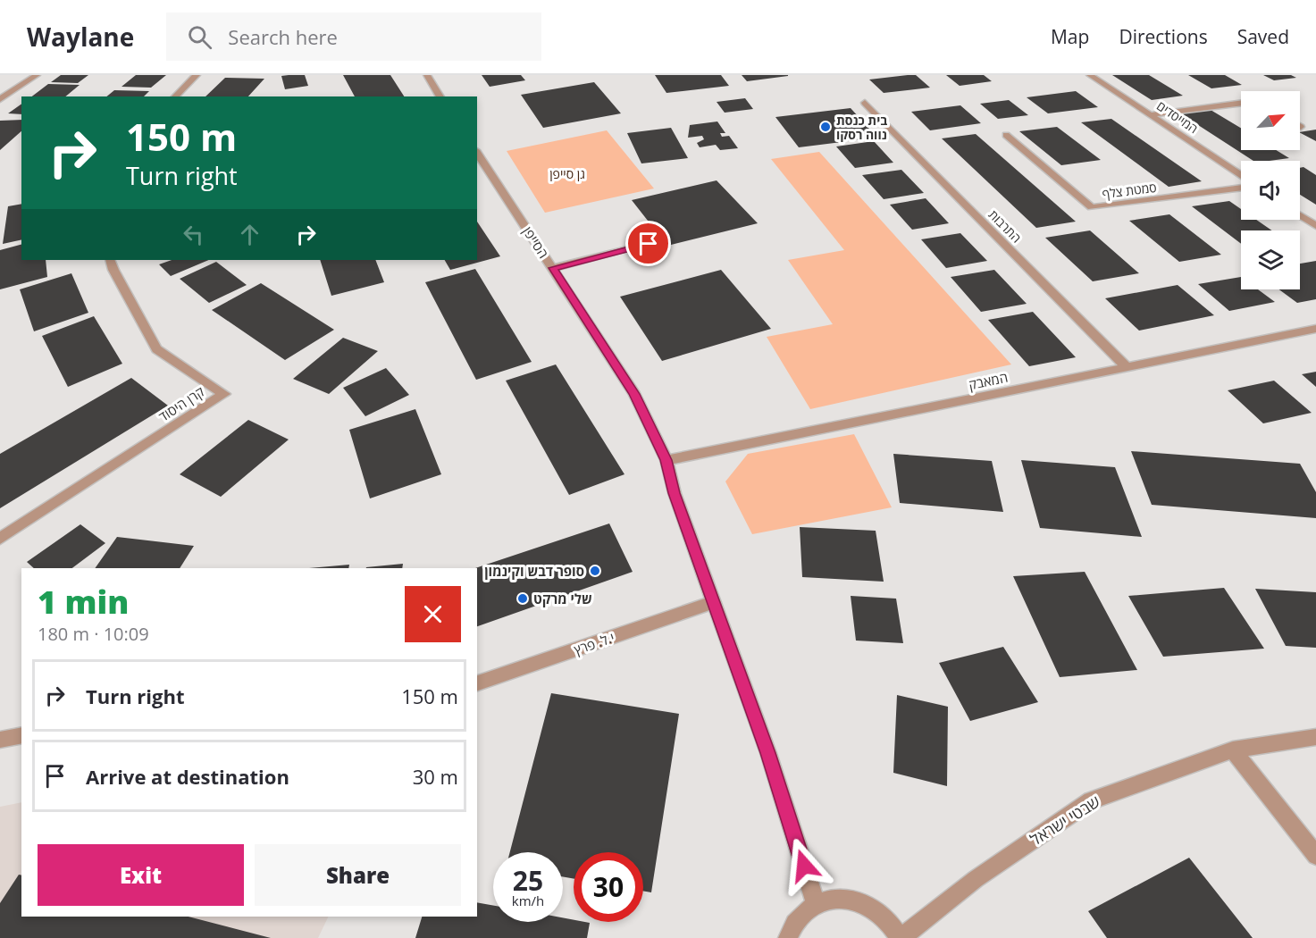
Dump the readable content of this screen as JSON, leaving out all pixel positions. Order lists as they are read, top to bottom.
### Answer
{
  "streets": {
    "street": [
      "המייסדים",
      "סמטת צלף",
      "התרבות",
      "הסייפן",
      "המאבק",
      "קרן היסוד",
      "י.ל. פרץ",
      "שבטי ישראל"
    ]
  },
  "crossings": [
    ["התרבות", "המאבק"],
    ["הסייפן", "המאבק"],
    ["הסייפן", "י.ל. פרץ"]
  ],
  "parks": ["גן סייפן"],
  "places": ["בית כנסת נווה רסקו", "סופר דבש וקינמון", "שלי מרקט"],
  "north": "top right",
  "page": {
    "header": "Waylane",
    "search": "Search here",
    "nav": ["Map", "Directions", "Saved"],
    "turn": ["150 m", "Turn right"],
    "heading": ["1 min", "180 m · 10:09"],
    "list": [
      {
        "name": "Turn right",
        "value": "150 m"
      },
      {
        "name": "Arrive at destination",
        "value": "30 m"
      }
    ],
    "buttons": ["Exit", "Share"],
    "speed": "25 km/h",
    "limit": "30"
  }
}
